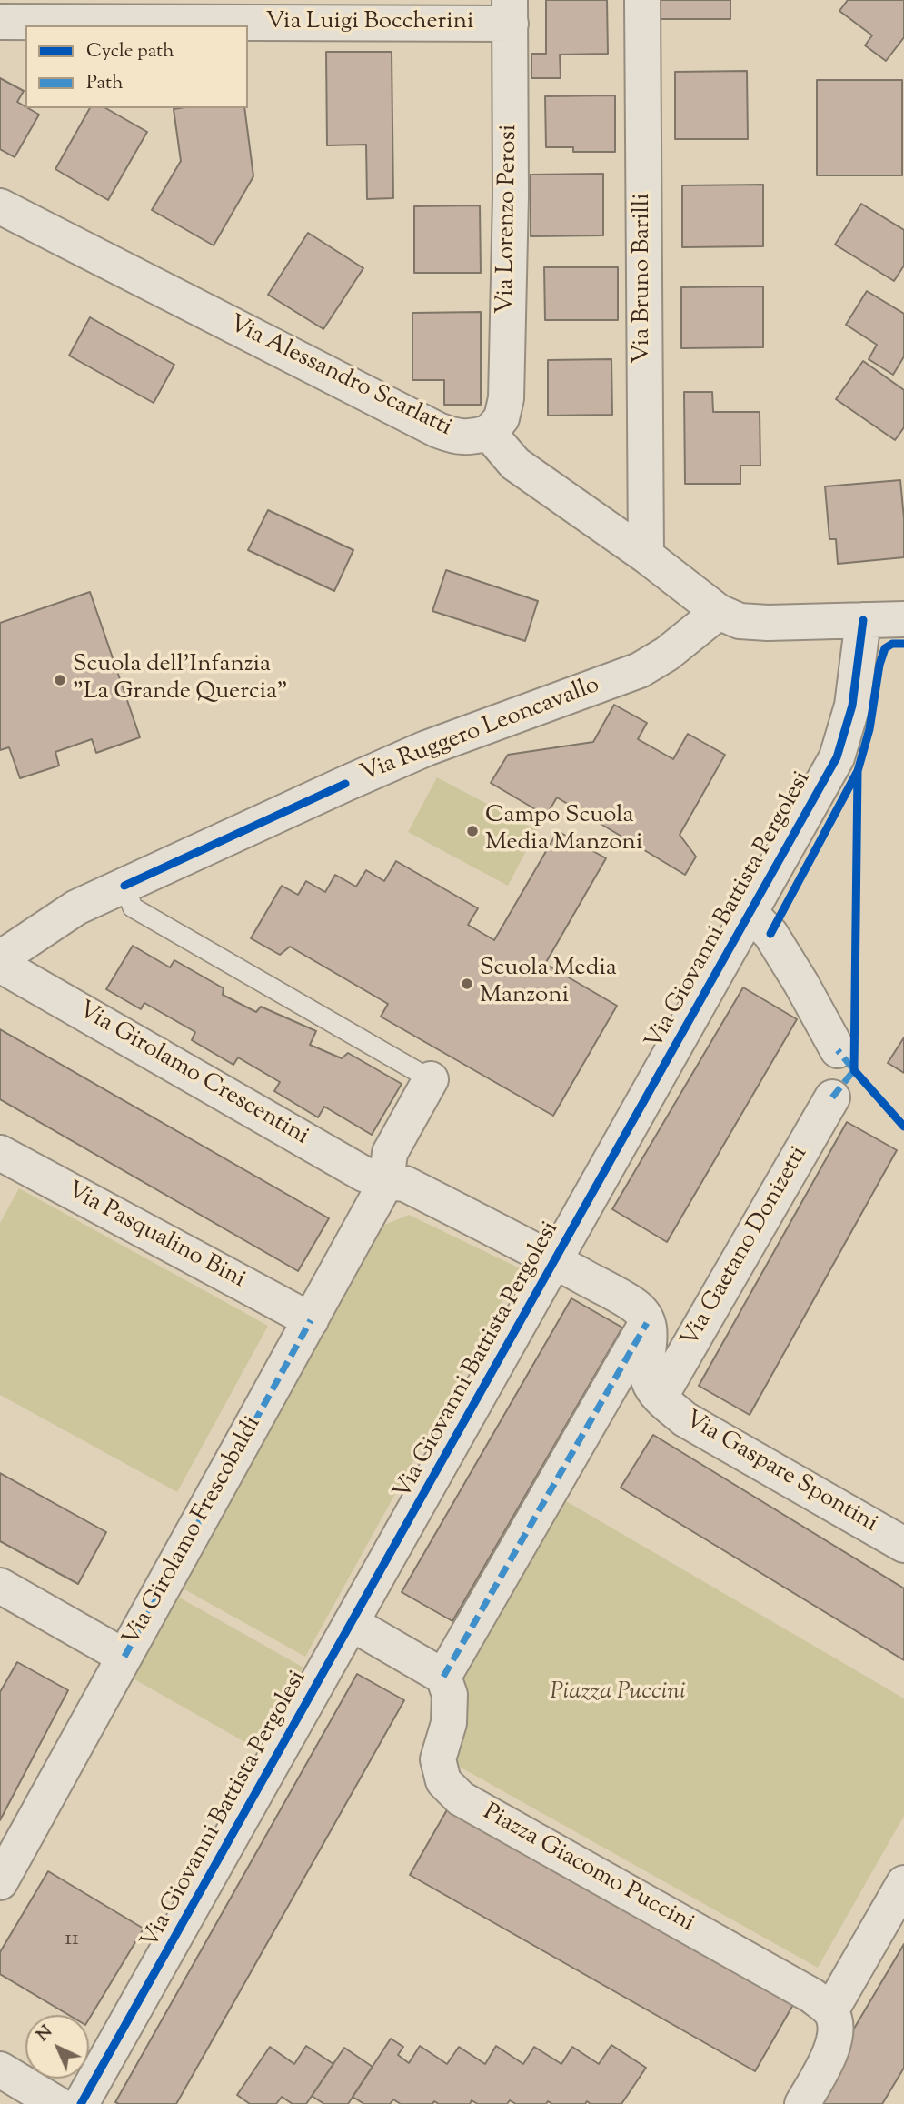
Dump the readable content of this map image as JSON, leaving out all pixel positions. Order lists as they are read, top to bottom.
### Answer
{
  "streets": {
    "street": [
      "Via Luigi Boccherini",
      "Via Lorenzo Perosi",
      "Via Bruno Barilli",
      "Via Alessandro Scarlatti",
      "Via Ruggero Leoncavallo",
      "Via Giovanni Battista Pergolesi",
      "Via Girolamo Crescentini",
      "Via Pasqualino Bini",
      "Via Gaetano Donizetti",
      "Via Gaspare Spontini",
      "Via Girolamo Frescobaldi",
      "Piazza Giacomo Puccini"
    ]
  },
  "crossings": [
    ["Via Luigi Boccherini", "Via Lorenzo Perosi"],
    ["Via Lorenzo Perosi", "Via Alessandro Scarlatti"],
    ["Via Girolamo Crescentini", "Via Girolamo Frescobaldi"],
    ["Via Pasqualino Bini", "Via Girolamo Frescobaldi"],
    ["Via Gaetano Donizetti", "Via Gaspare Spontini"]
  ],
  "parks": ["Piazza Puccini"],
  "places": ["Scuola dell'Infanzia \"La Grande Quercia\"", "Campo Scuola Media Manzoni", "Scuola Media Manzoni"],
  "house_numbers": ["11"],
  "legend": ["Cycle path", "Path"],
  "north": "top left"
}
